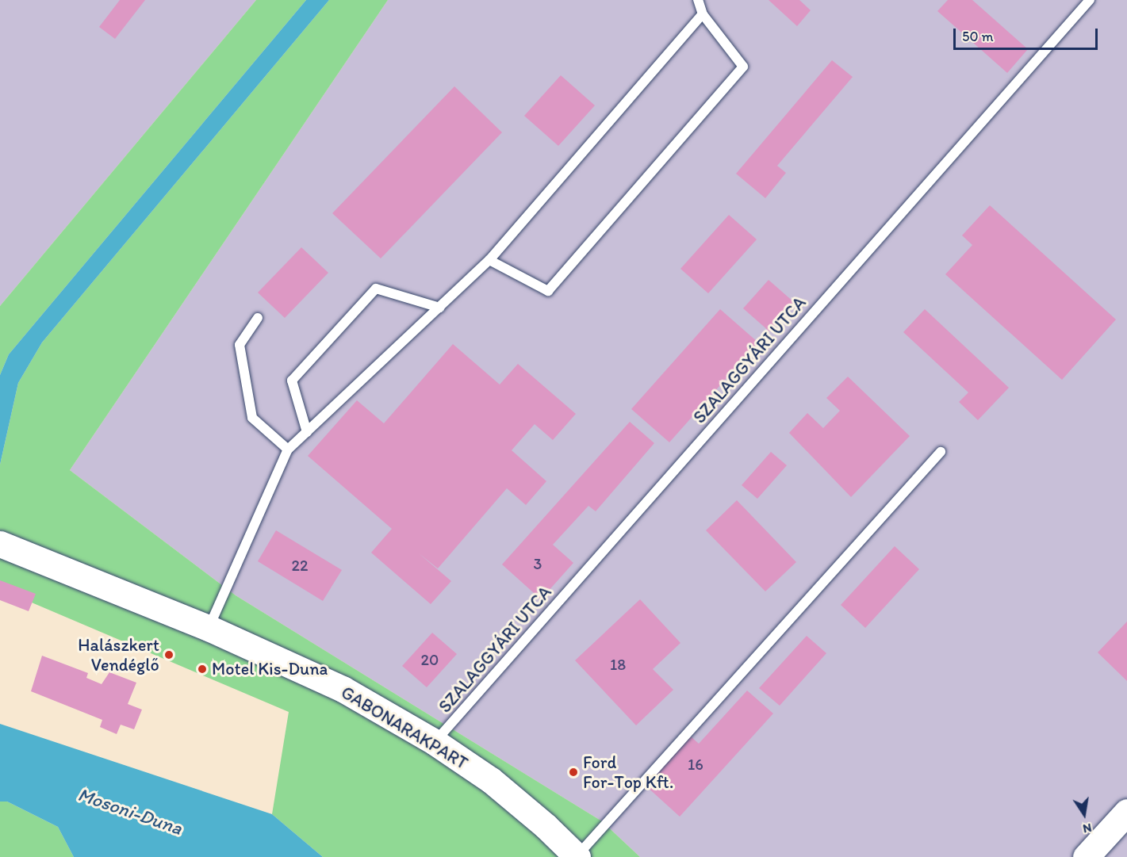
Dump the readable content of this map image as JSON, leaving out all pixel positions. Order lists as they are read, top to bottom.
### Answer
{
  "streets": {
    "main road": ["GABONARAKPART"],
    "lane": ["SZALAGGYÁRI UTCA"]
  },
  "crossings": [
    ["SZALAGGYÁRI UTCA", "GABONARAKPART"]
  ],
  "water": ["Mosoni-Duna"],
  "places": ["Halászkert Vendéglő", "Motel Kis-Duna", "Ford For-Top Kft."],
  "house_numbers": [
    "3",
    "22",
    "20",
    "18",
    "16"
  ],
  "scale_bar": "50 m",
  "north": "bottom"
}
